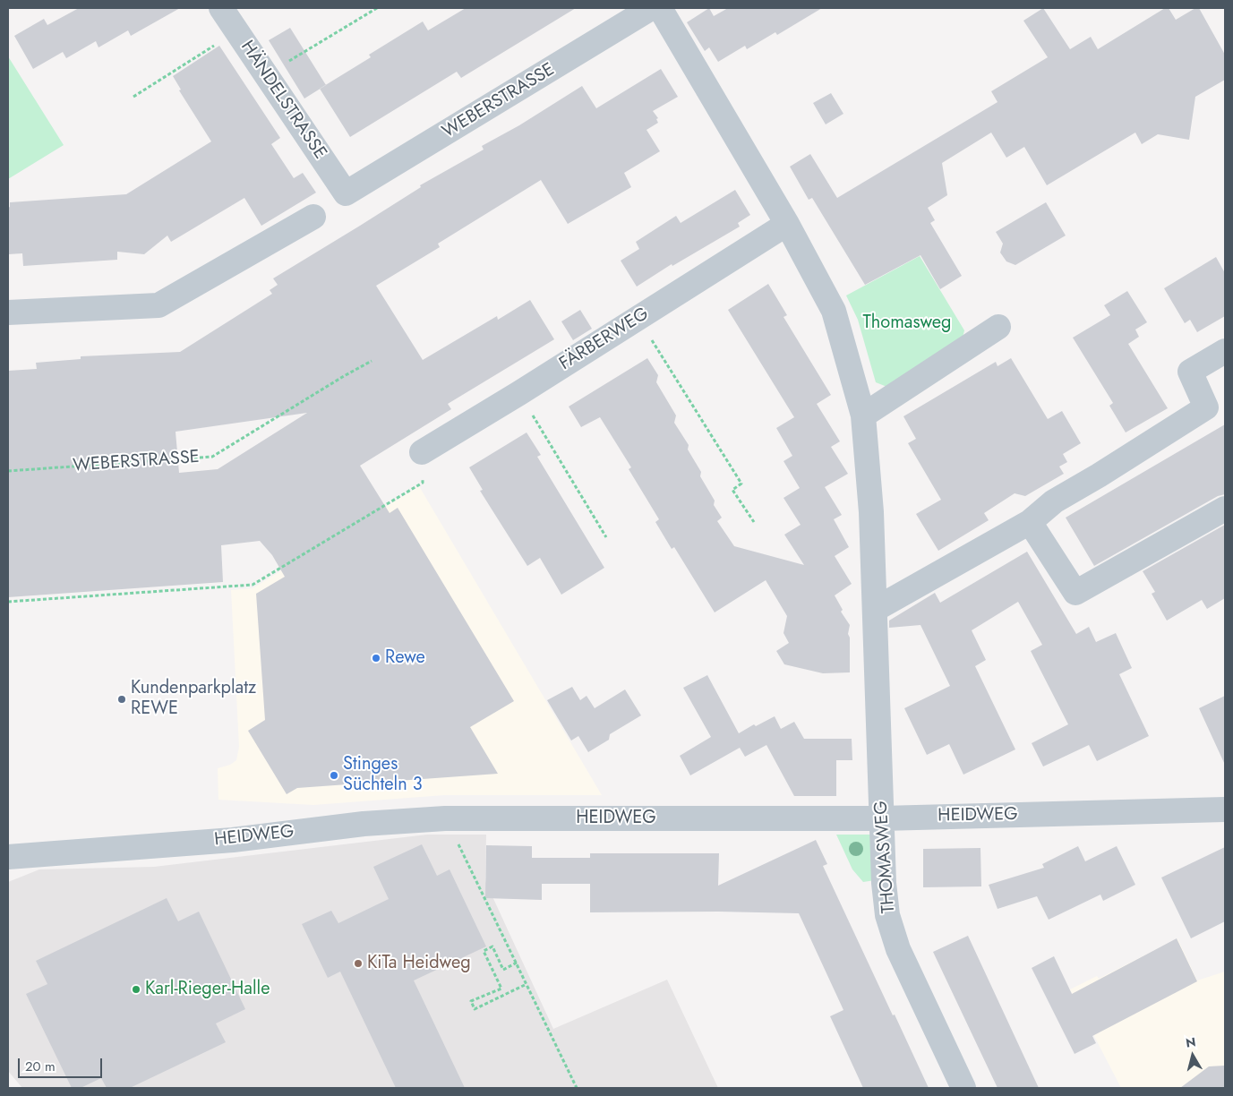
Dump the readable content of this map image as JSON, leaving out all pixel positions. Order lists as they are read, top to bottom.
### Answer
{
  "streets": {
    "street": [
      "HÄNDELSTRASSE",
      "WEBERSTRASSE",
      "FÄRBERWEG",
      "HEIDWEG",
      "THOMASWEG"
    ]
  },
  "crossings": [
    ["HÄNDELSTRASSE", "WEBERSTRASSE"],
    ["FÄRBERWEG", "THOMASWEG"],
    ["HEIDWEG", "THOMASWEG"]
  ],
  "parks": ["Thomasweg"],
  "places": [
    "Rewe",
    "Kundenparkplatz REWE",
    "Stinges Süchteln 3",
    "KiTa Heidweg",
    "Karl-Rieger-Halle"
  ],
  "scale_bar": "20 m",
  "north": "top"
}
